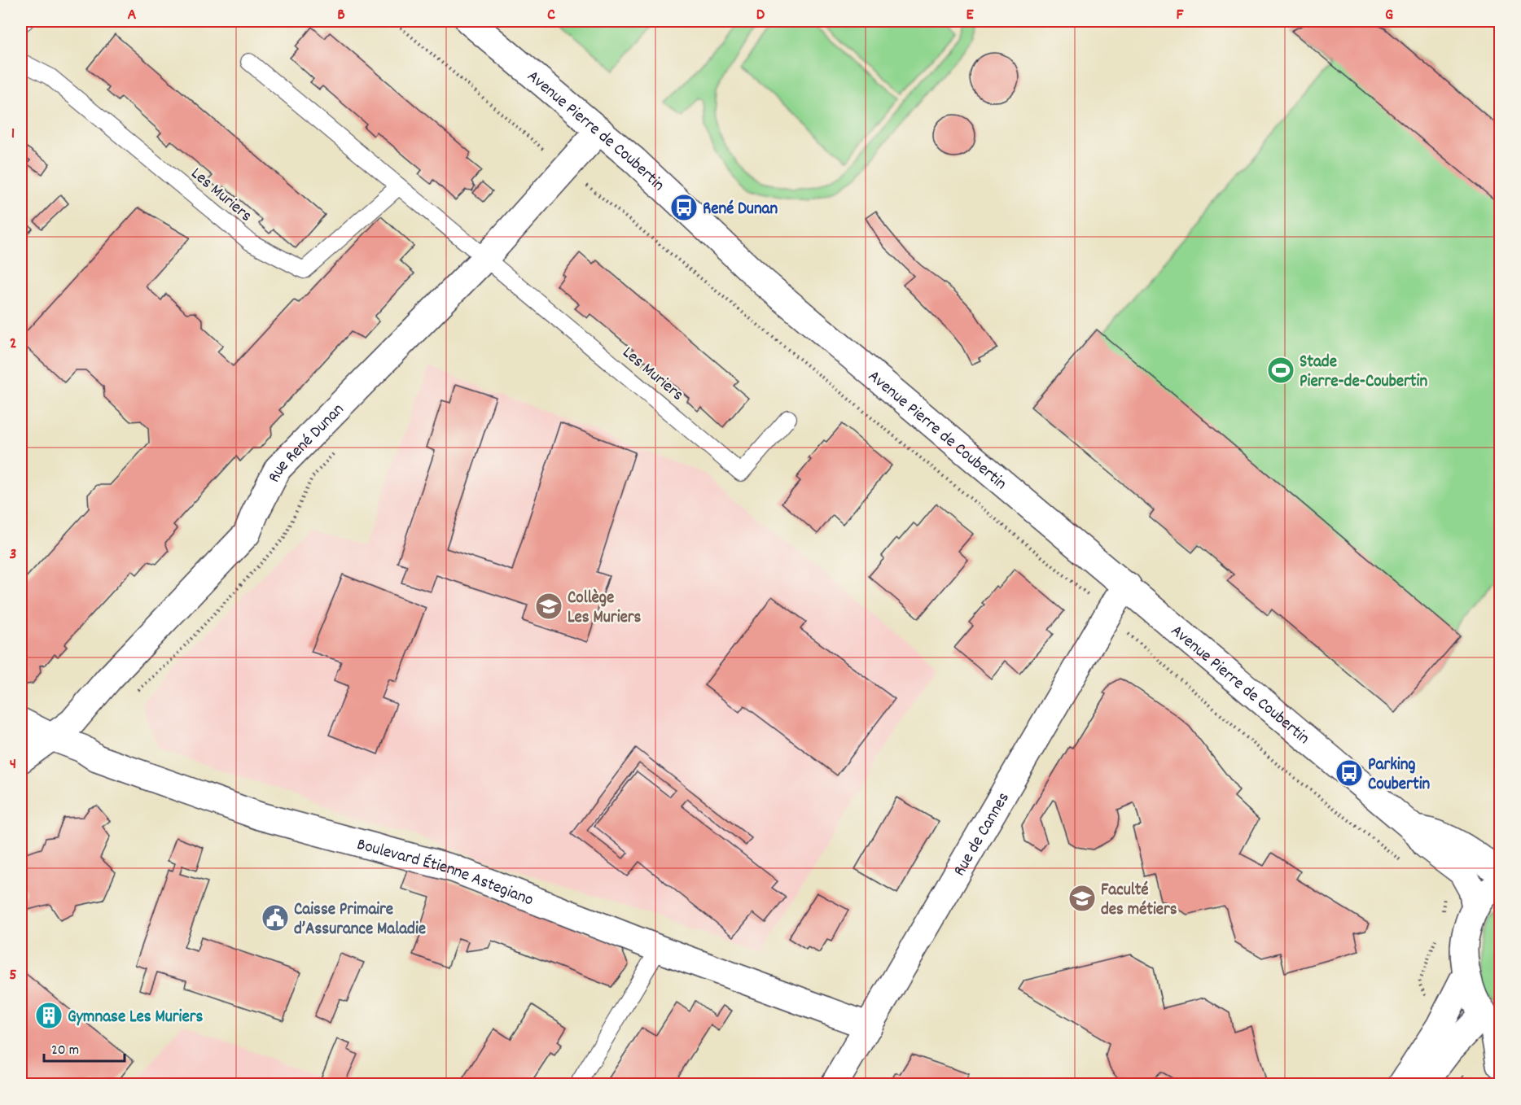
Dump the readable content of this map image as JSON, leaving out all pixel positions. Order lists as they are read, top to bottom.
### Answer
{
  "streets": {
    "street": [
      "Avenue Pierre de Coubertin",
      "Rue René Dunan",
      "Rue de Cannes",
      "Boulevard Étienne Astegiano"
    ],
    "lane": ["Les Muriers"]
  },
  "crossings": [
    ["Avenue Pierre de Coubertin", "Rue René Dunan"],
    ["Avenue Pierre de Coubertin", "Rue de Cannes"],
    ["Les Muriers", "Rue René Dunan"],
    ["Rue René Dunan", "Boulevard Étienne Astegiano"],
    ["Rue de Cannes", "Boulevard Étienne Astegiano"]
  ],
  "places": {
    "bus stop": ["René Dunan", "Parking Coubertin"],
    "sports": ["Stade Pierre-de-Coubertin"],
    "school or university": ["Collège Les Muriers", "Faculté des métiers"],
    "public building": ["Caisse Primaire d’Assurance Maladie"],
    "building": ["Gymnase Les Muriers"]
  },
  "scale_bar": "20 m",
  "grid": {
    "columns": [
      "A",
      "B",
      "C",
      "D",
      "E",
      "F",
      "G"
    ],
    "rows": [
      "1",
      "2",
      "3",
      "4",
      "5"
    ]
  }
}
